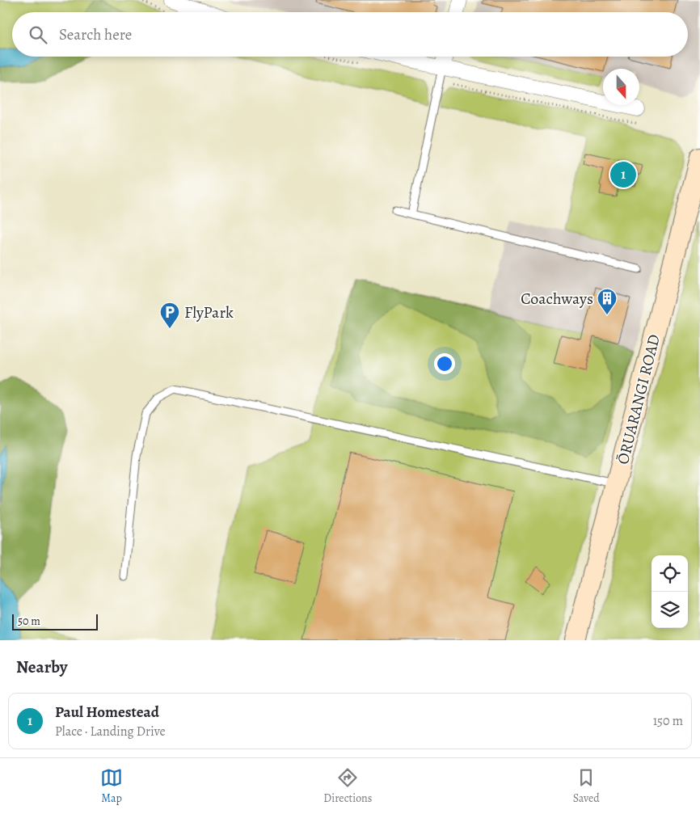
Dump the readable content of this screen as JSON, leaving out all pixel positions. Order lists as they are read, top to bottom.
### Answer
{
  "streets": {
    "street": ["ŌRUARANGI ROAD"]
  },
  "places": {
    "building": ["Coachways"],
    "parking": ["FlyPark"]
  },
  "scale_bar": "50 m",
  "north": "bottom",
  "page": {
    "search": "Search here",
    "pins": "1",
    "scale": "50 m",
    "heading": "Nearby",
    "list": [
      {
        "mark": "1",
        "name": "Paul Homestead",
        "note": "Place · Landing Drive",
        "value": "150 m"
      }
    ],
    "nav": ["Map", "Directions", "Saved"]
  }
}
